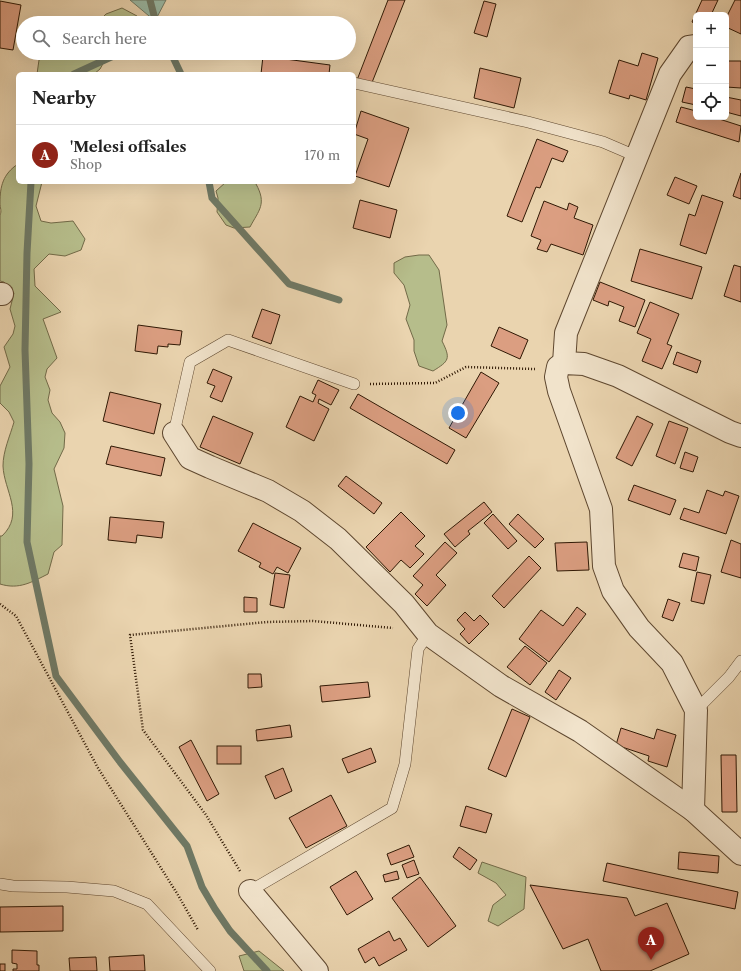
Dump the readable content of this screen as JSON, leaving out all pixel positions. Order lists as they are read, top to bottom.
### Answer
{
  "page": {
    "map_buttons": ["+", "−"],
    "search": "Search here",
    "heading": "Nearby",
    "list": [
      {
        "mark": "A",
        "name": "'Melesi offsales",
        "note": "Shop",
        "value": "170 m"
      }
    ],
    "pins": "A"
  }
}
